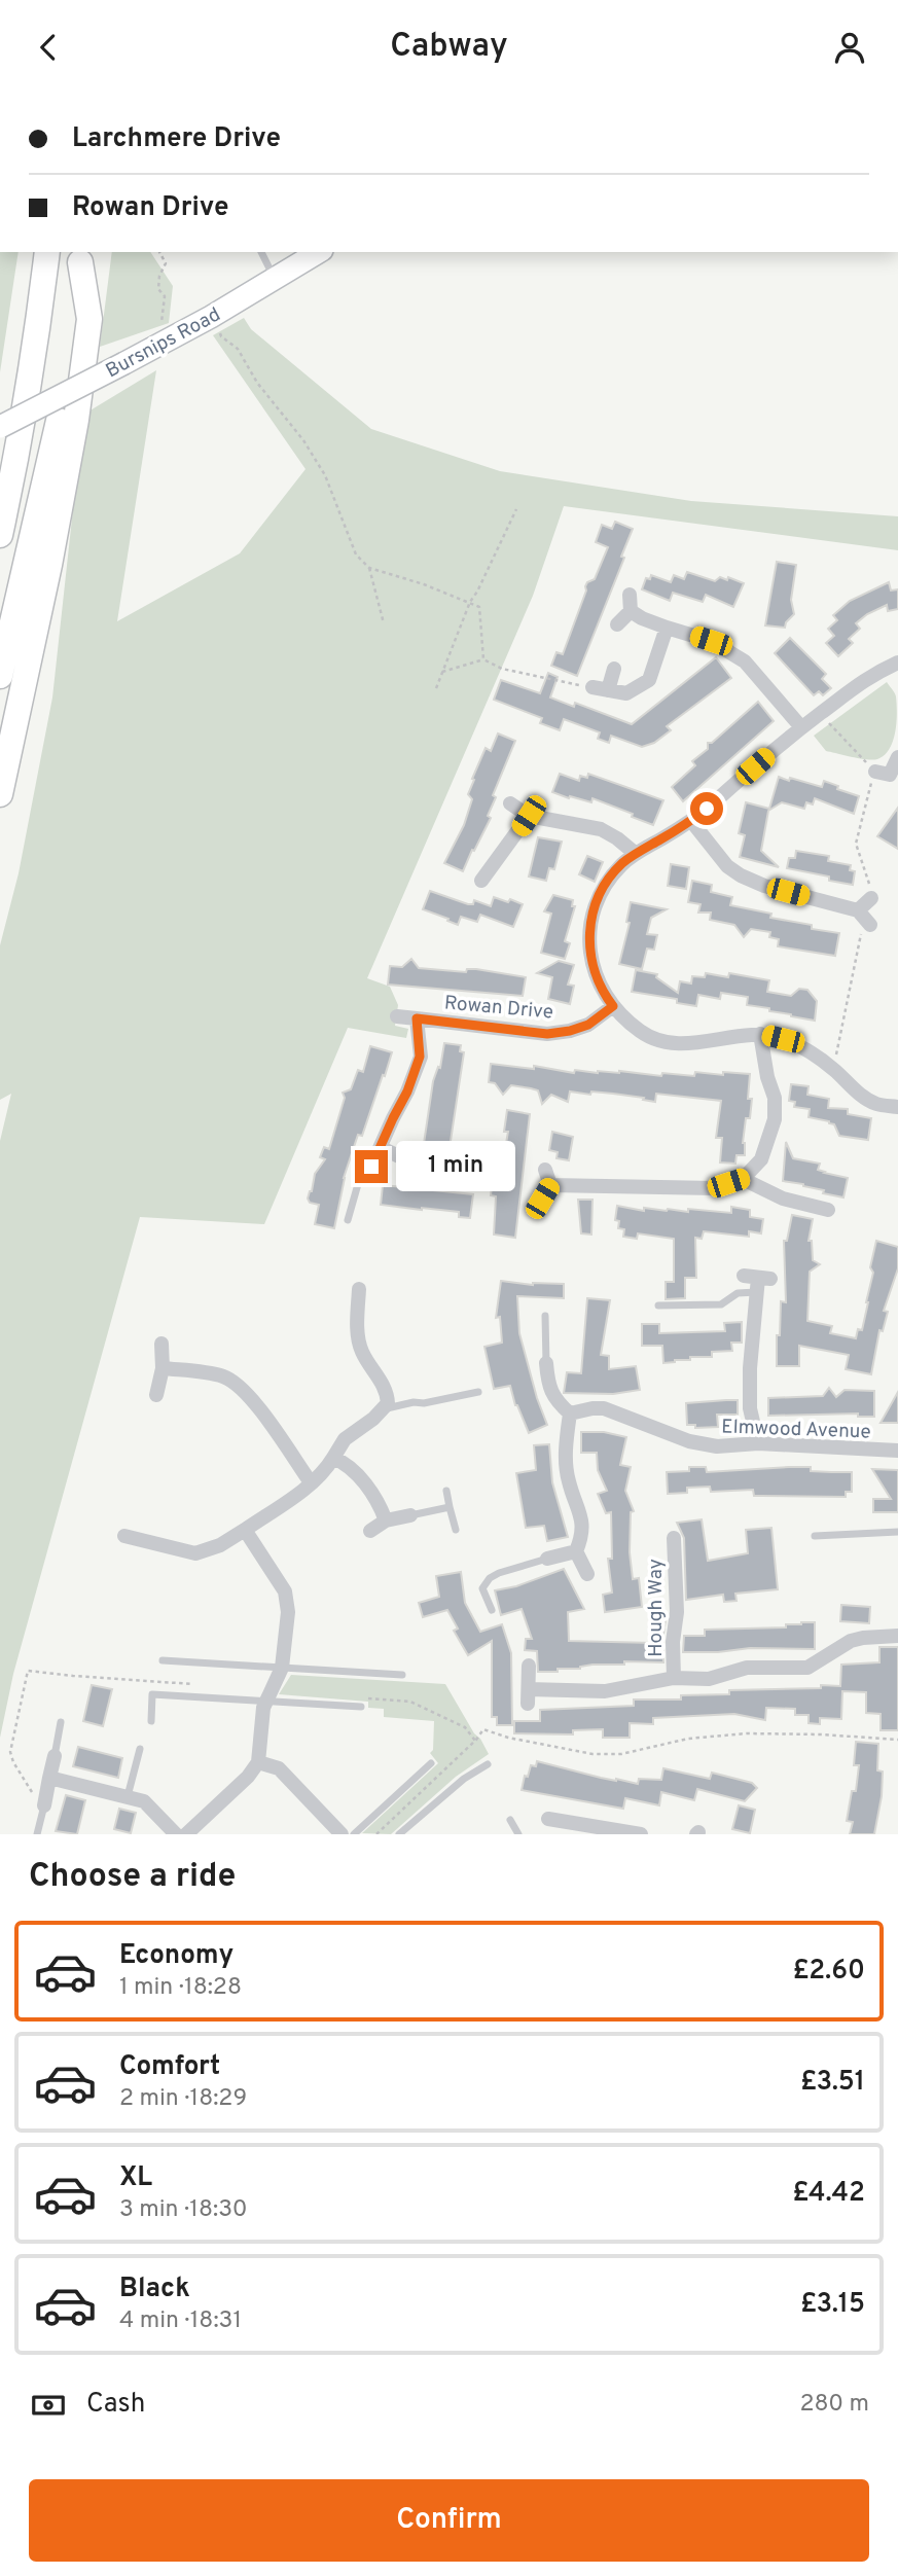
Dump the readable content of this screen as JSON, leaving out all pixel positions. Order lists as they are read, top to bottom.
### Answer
{
  "streets": {
    "main road": ["Bursnips Road"],
    "street": ["Rowan Drive", "Elmwood Avenue", "Hough Way"]
  },
  "page": {
    "header": "Cabway",
    "banner": ["Larchmere Drive", "Rowan Drive"],
    "bubble": "1 min",
    "heading": "Choose a ride",
    "list": [
      {
        "name": "Economy",
        "note": "1 min · 18:28",
        "value": "£2.60"
      },
      {
        "name": "Comfort",
        "note": "2 min · 18:29",
        "value": "£3.51"
      },
      {
        "name": "XL",
        "note": "3 min · 18:30",
        "value": "£4.42"
      },
      {
        "name": "Black",
        "note": "4 min · 18:31",
        "value": "£3.15"
      }
    ],
    "pay": ["Cash", "280 m"],
    "buttons": "Confirm"
  }
}
